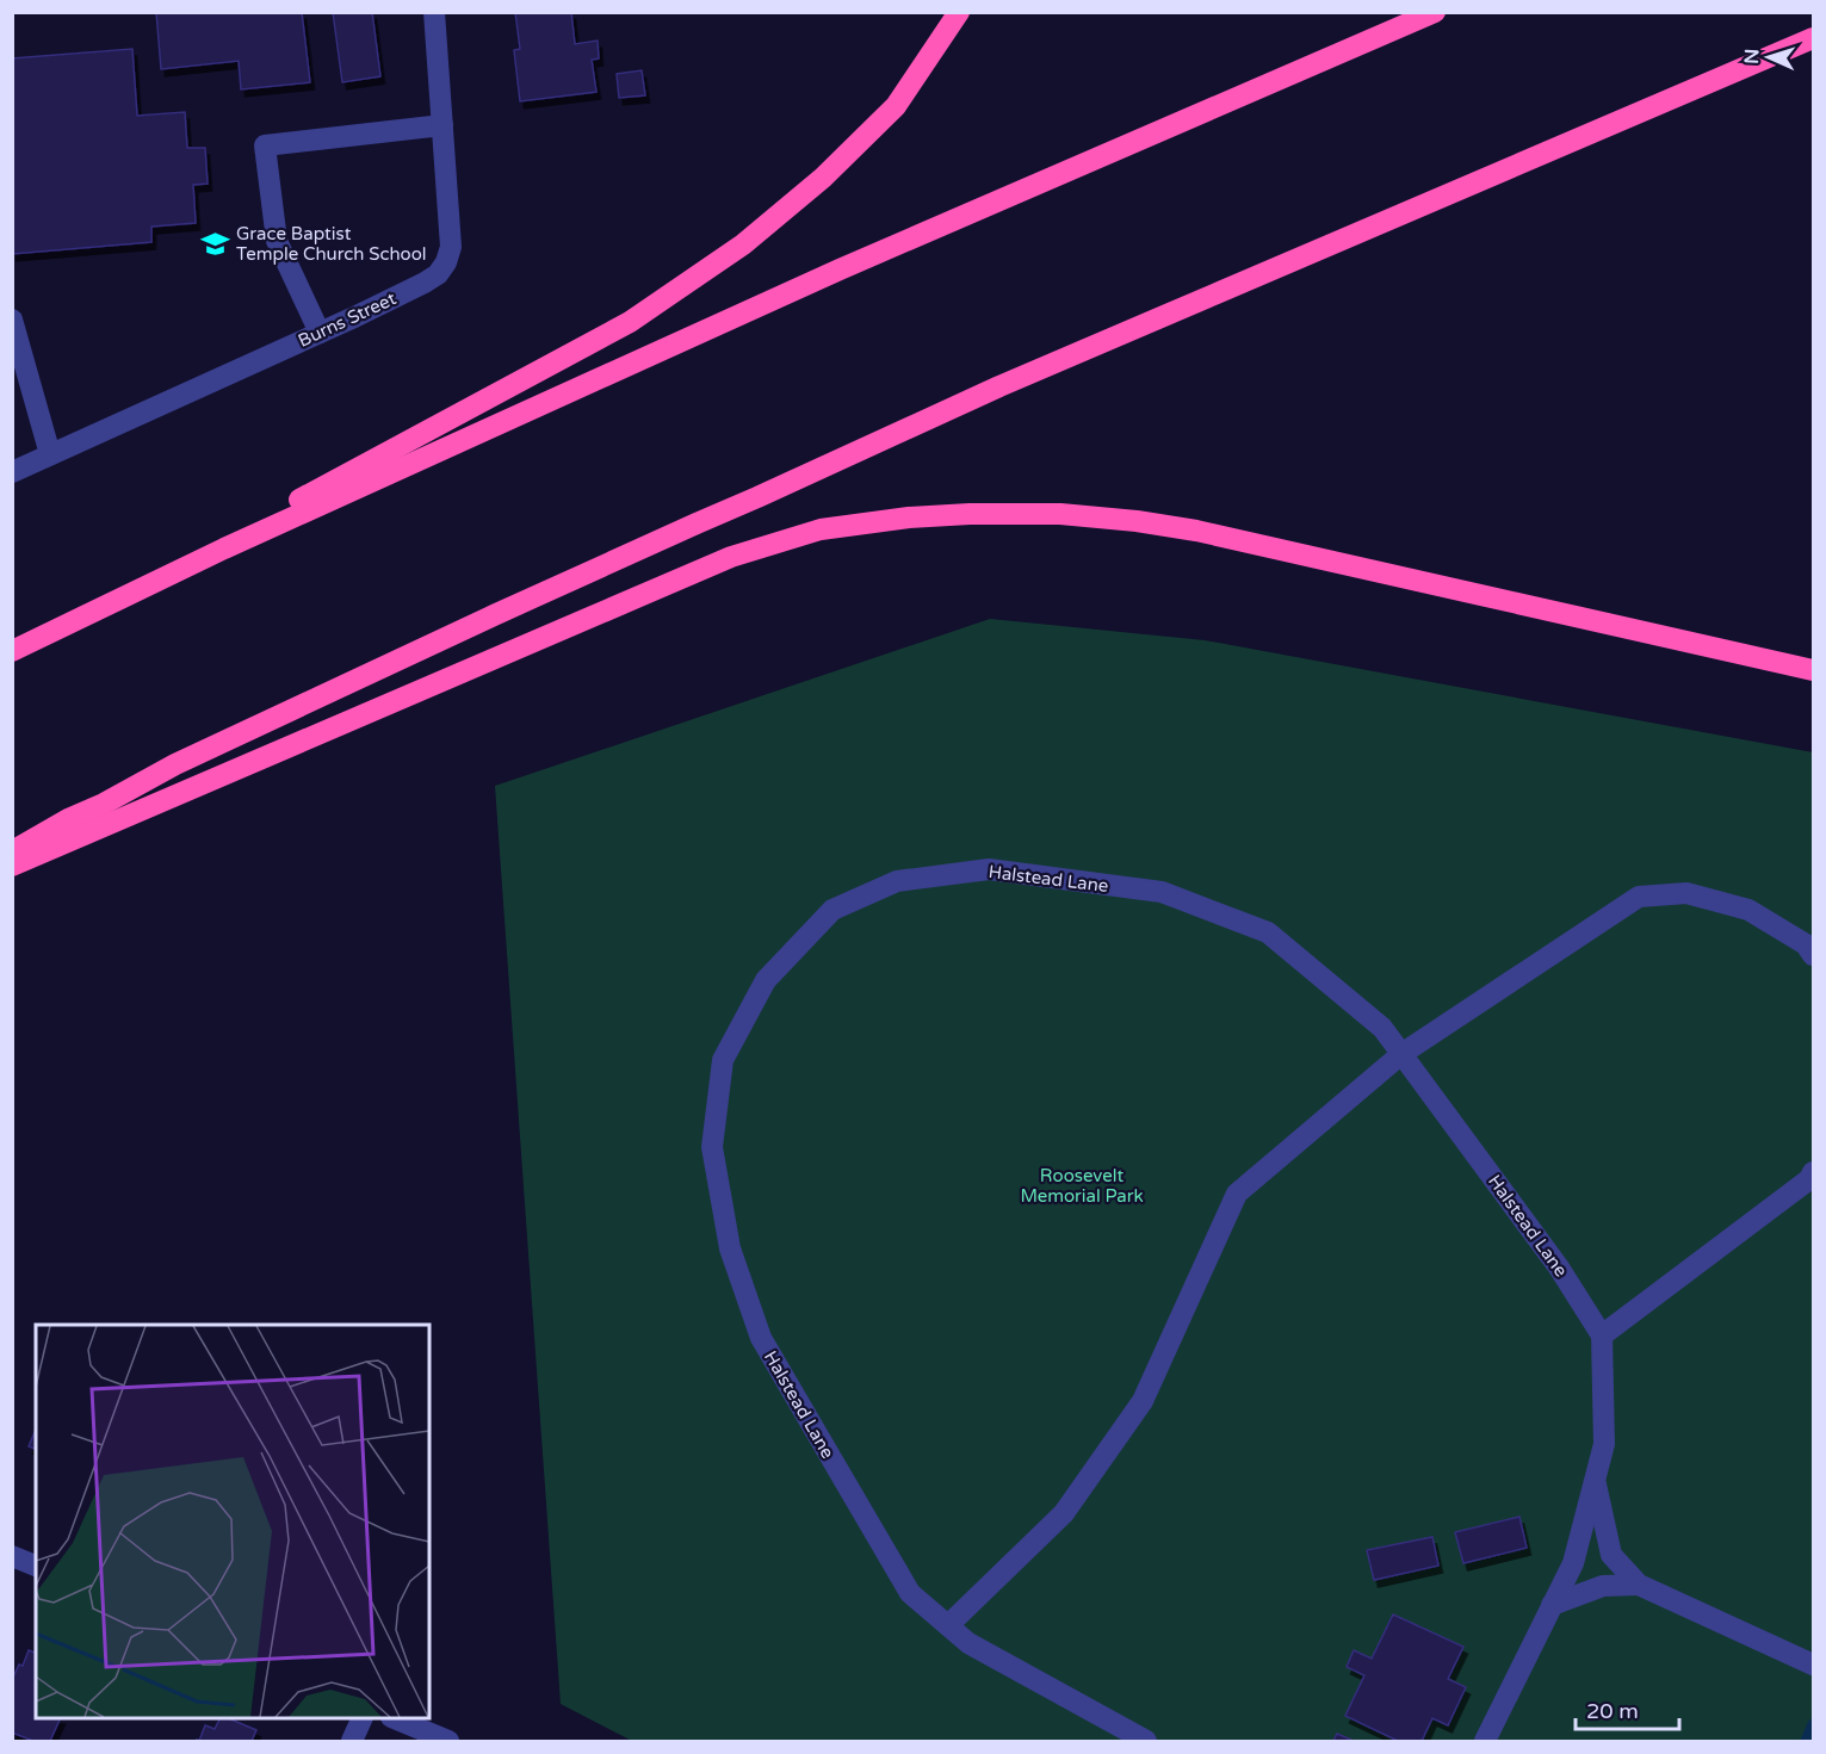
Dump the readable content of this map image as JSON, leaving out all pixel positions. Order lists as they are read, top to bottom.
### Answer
{
  "streets": {
    "street": ["Burns Street", "Halstead Lane"]
  },
  "parks": ["Roosevelt Memorial Park"],
  "places": {
    "school or university": ["Grace Baptist Temple Church School"]
  },
  "scale_bar": "20 m",
  "north": "left"
}
